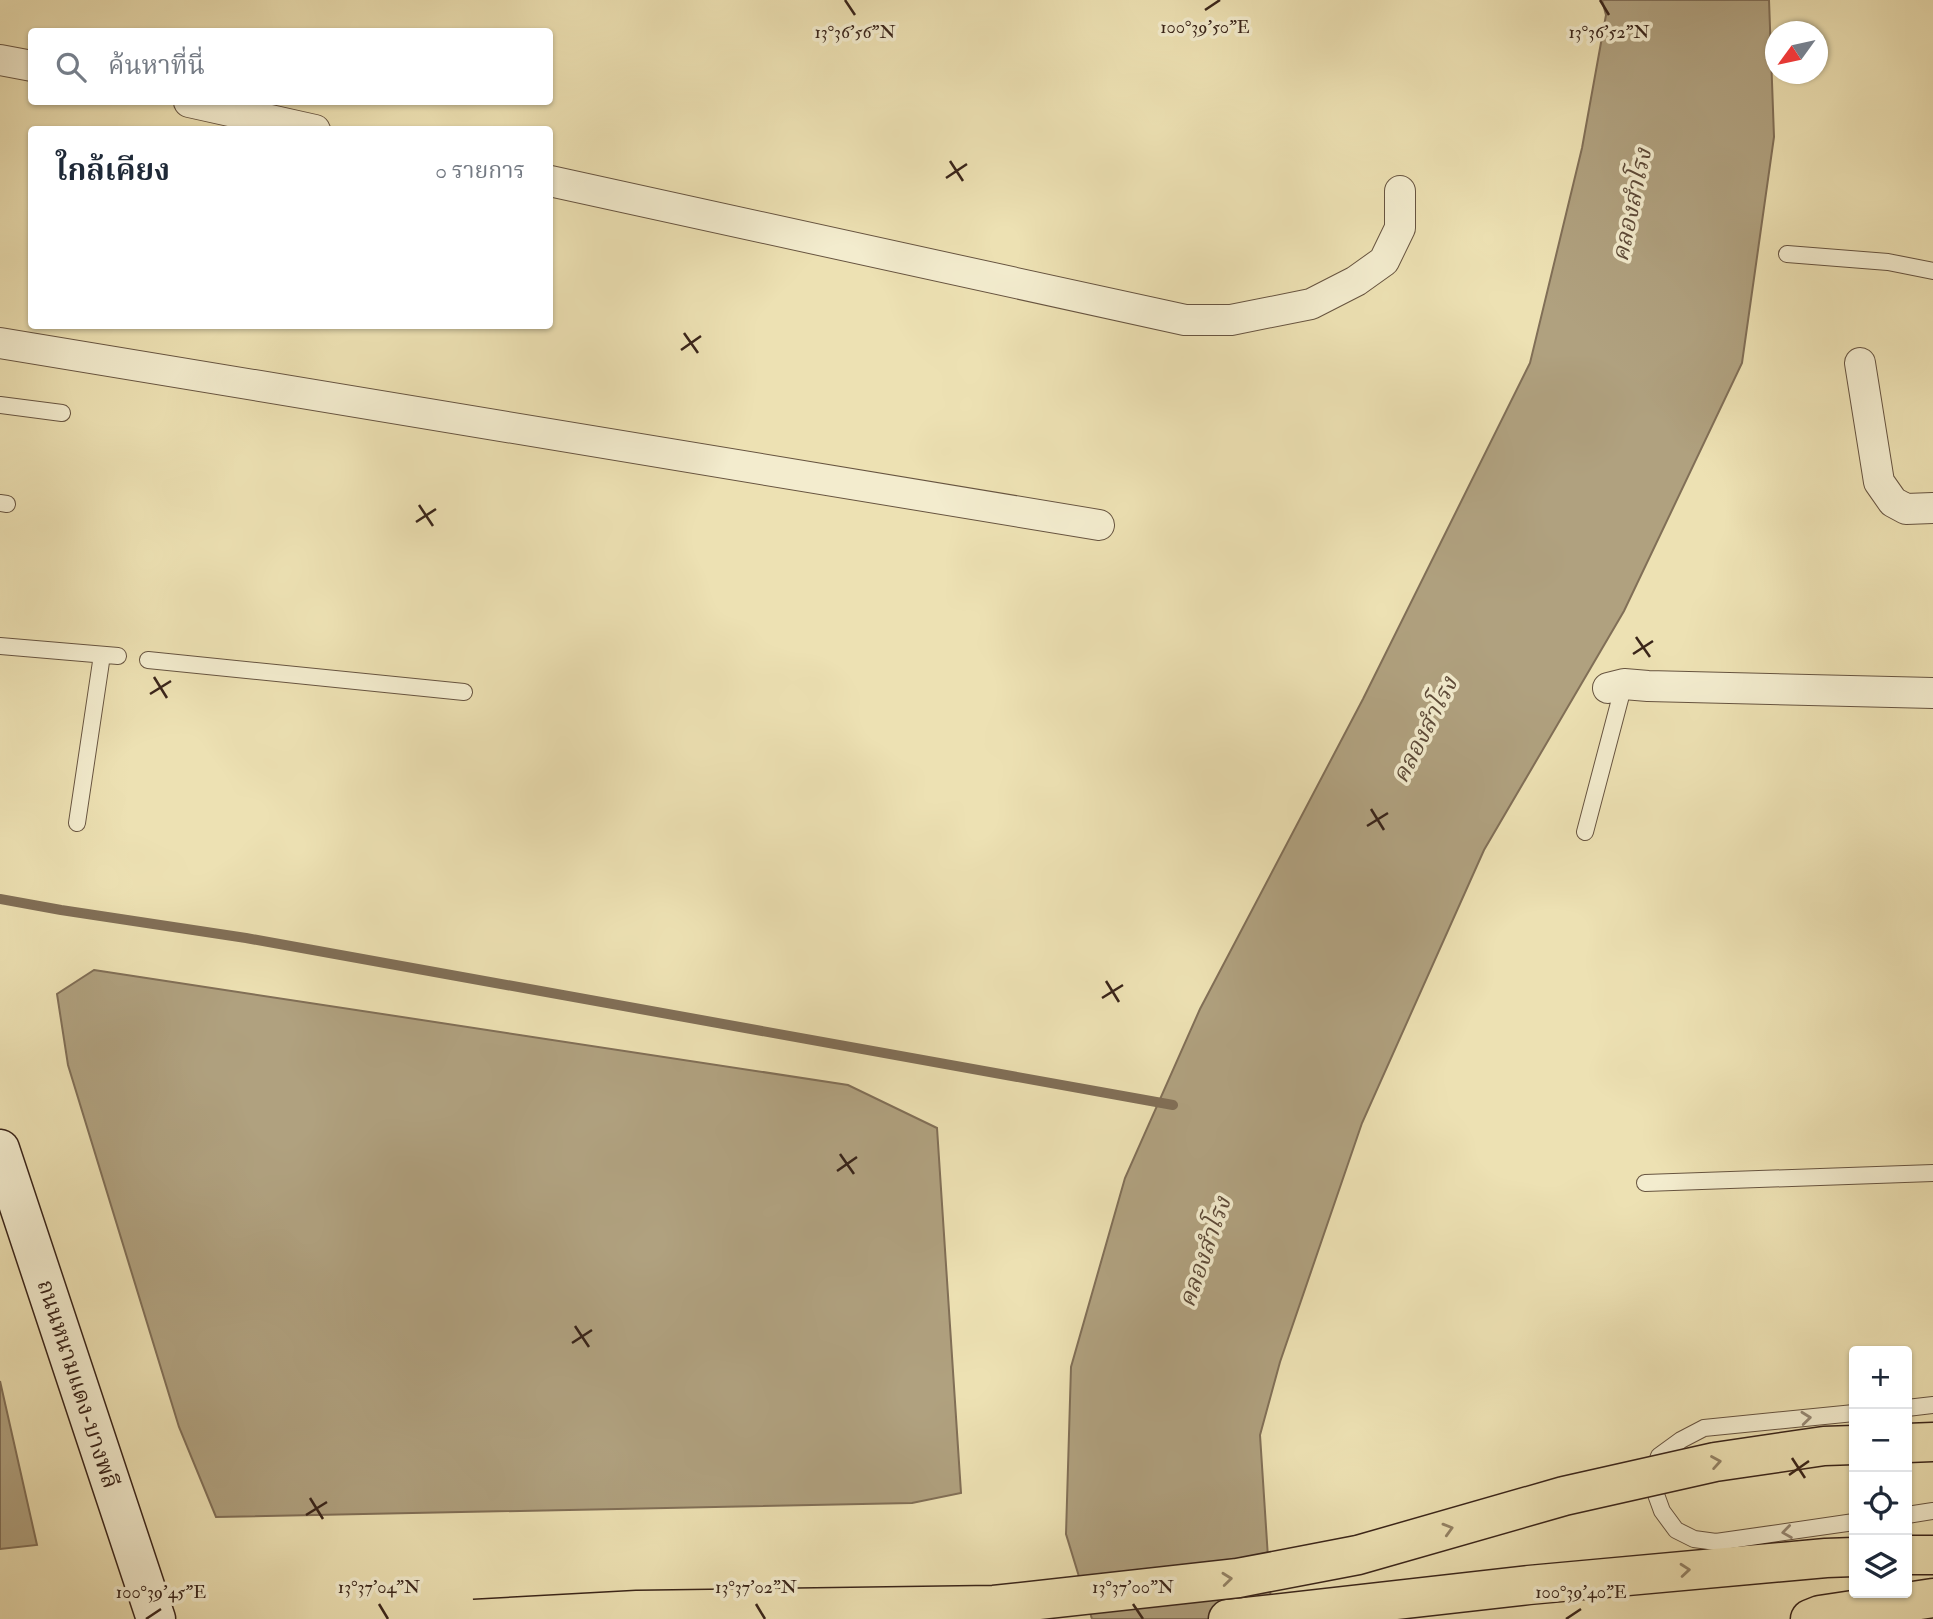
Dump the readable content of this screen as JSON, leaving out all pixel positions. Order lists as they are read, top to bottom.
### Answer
{
  "streets": {
    "main road": ["ถนนหนามแดง-บางพลี"]
  },
  "water": ["คลองสำโรง"],
  "north": "bottom left",
  "page": {
    "search": "ค้นหาที่นี่",
    "heading": ["ใกล้เคียง", "0 รายการ"],
    "map_buttons": ["+", "−"]
  },
  "coordinates": [
    "100°39'50\"E",
    "13°36'56\"N",
    "13°36'52\"N",
    "13°37'04\"N",
    "13°37'02\"N",
    "13°37'00\"N",
    "100°39'45\"E",
    "100°39'40\"E"
  ]
}
